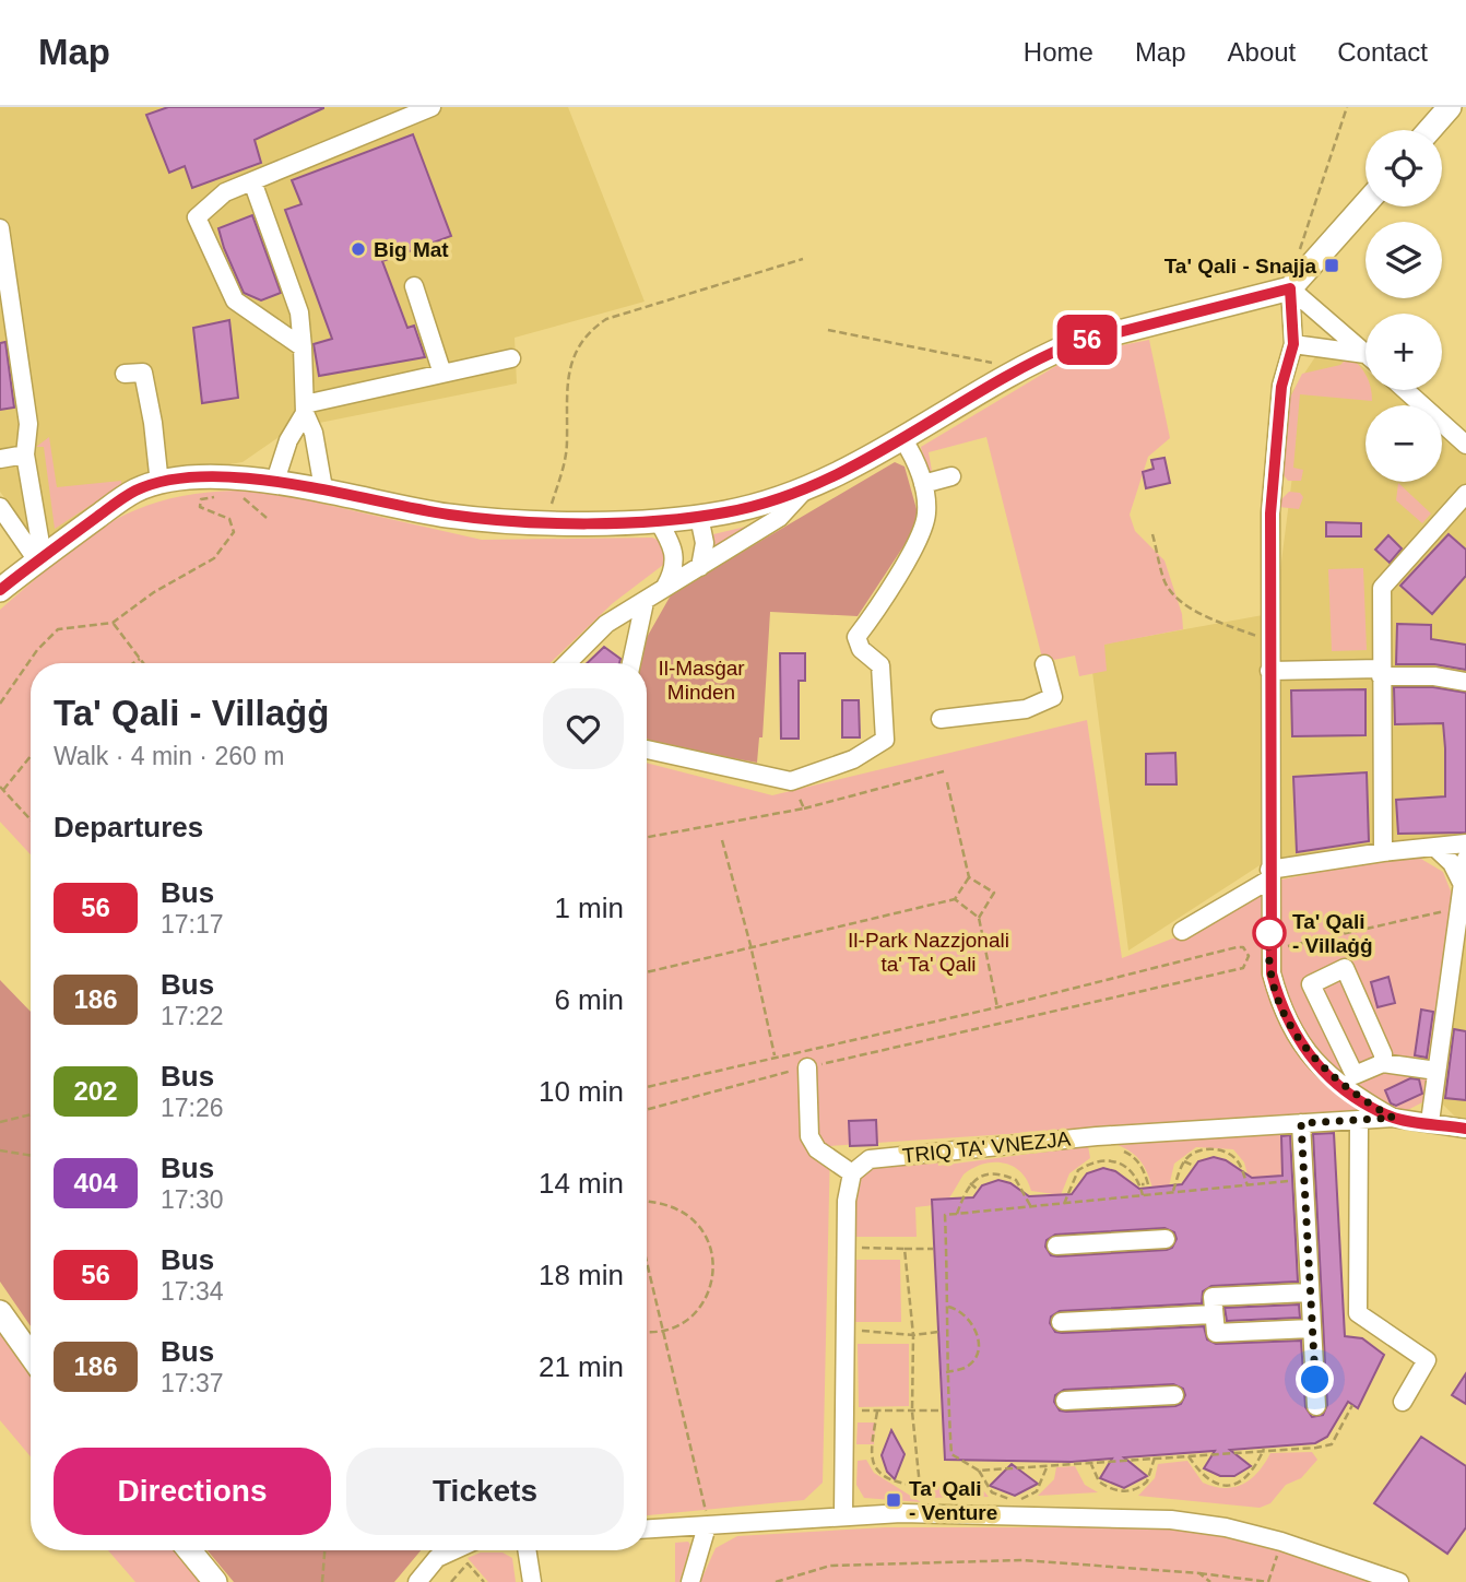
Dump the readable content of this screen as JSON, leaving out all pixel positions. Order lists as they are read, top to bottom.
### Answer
{
  "streets": {
    "street": ["TRIQ TA' VNEZJA"]
  },
  "parks": ["Il-Masġar Minden", "Il-Park Nazzjonali ta' Ta' Qali"],
  "places": {
    "other": ["Big Mat", "Ta' Qali - Villaġġ"],
    "transit": ["Ta' Qali - Snajja", "Ta' Qali - Venture"]
  },
  "lines": ["bus line 56"],
  "page": {
    "header": "Map",
    "nav": [
      "Home",
      "Map",
      "About",
      "Contact"
    ],
    "on_map": "56",
    "map_buttons": ["+", "−"],
    "heading": [
      ["Ta' Qali - Villaġġ", "Walk · 4 min · 260 m"],
      "Departures"
    ],
    "list": [
      {
        "mark": "56",
        "name": "Bus",
        "note": "17:17",
        "value": "1 min"
      },
      {
        "mark": "186",
        "name": "Bus",
        "note": "17:22",
        "value": "6 min"
      },
      {
        "mark": "202",
        "name": "Bus",
        "note": "17:26",
        "value": "10 min"
      },
      {
        "mark": "404",
        "name": "Bus",
        "note": "17:30",
        "value": "14 min"
      },
      {
        "mark": "56",
        "name": "Bus",
        "note": "17:34",
        "value": "18 min"
      },
      {
        "mark": "186",
        "name": "Bus",
        "note": "17:37",
        "value": "21 min"
      }
    ],
    "buttons": ["Directions", "Tickets"]
  }
}
